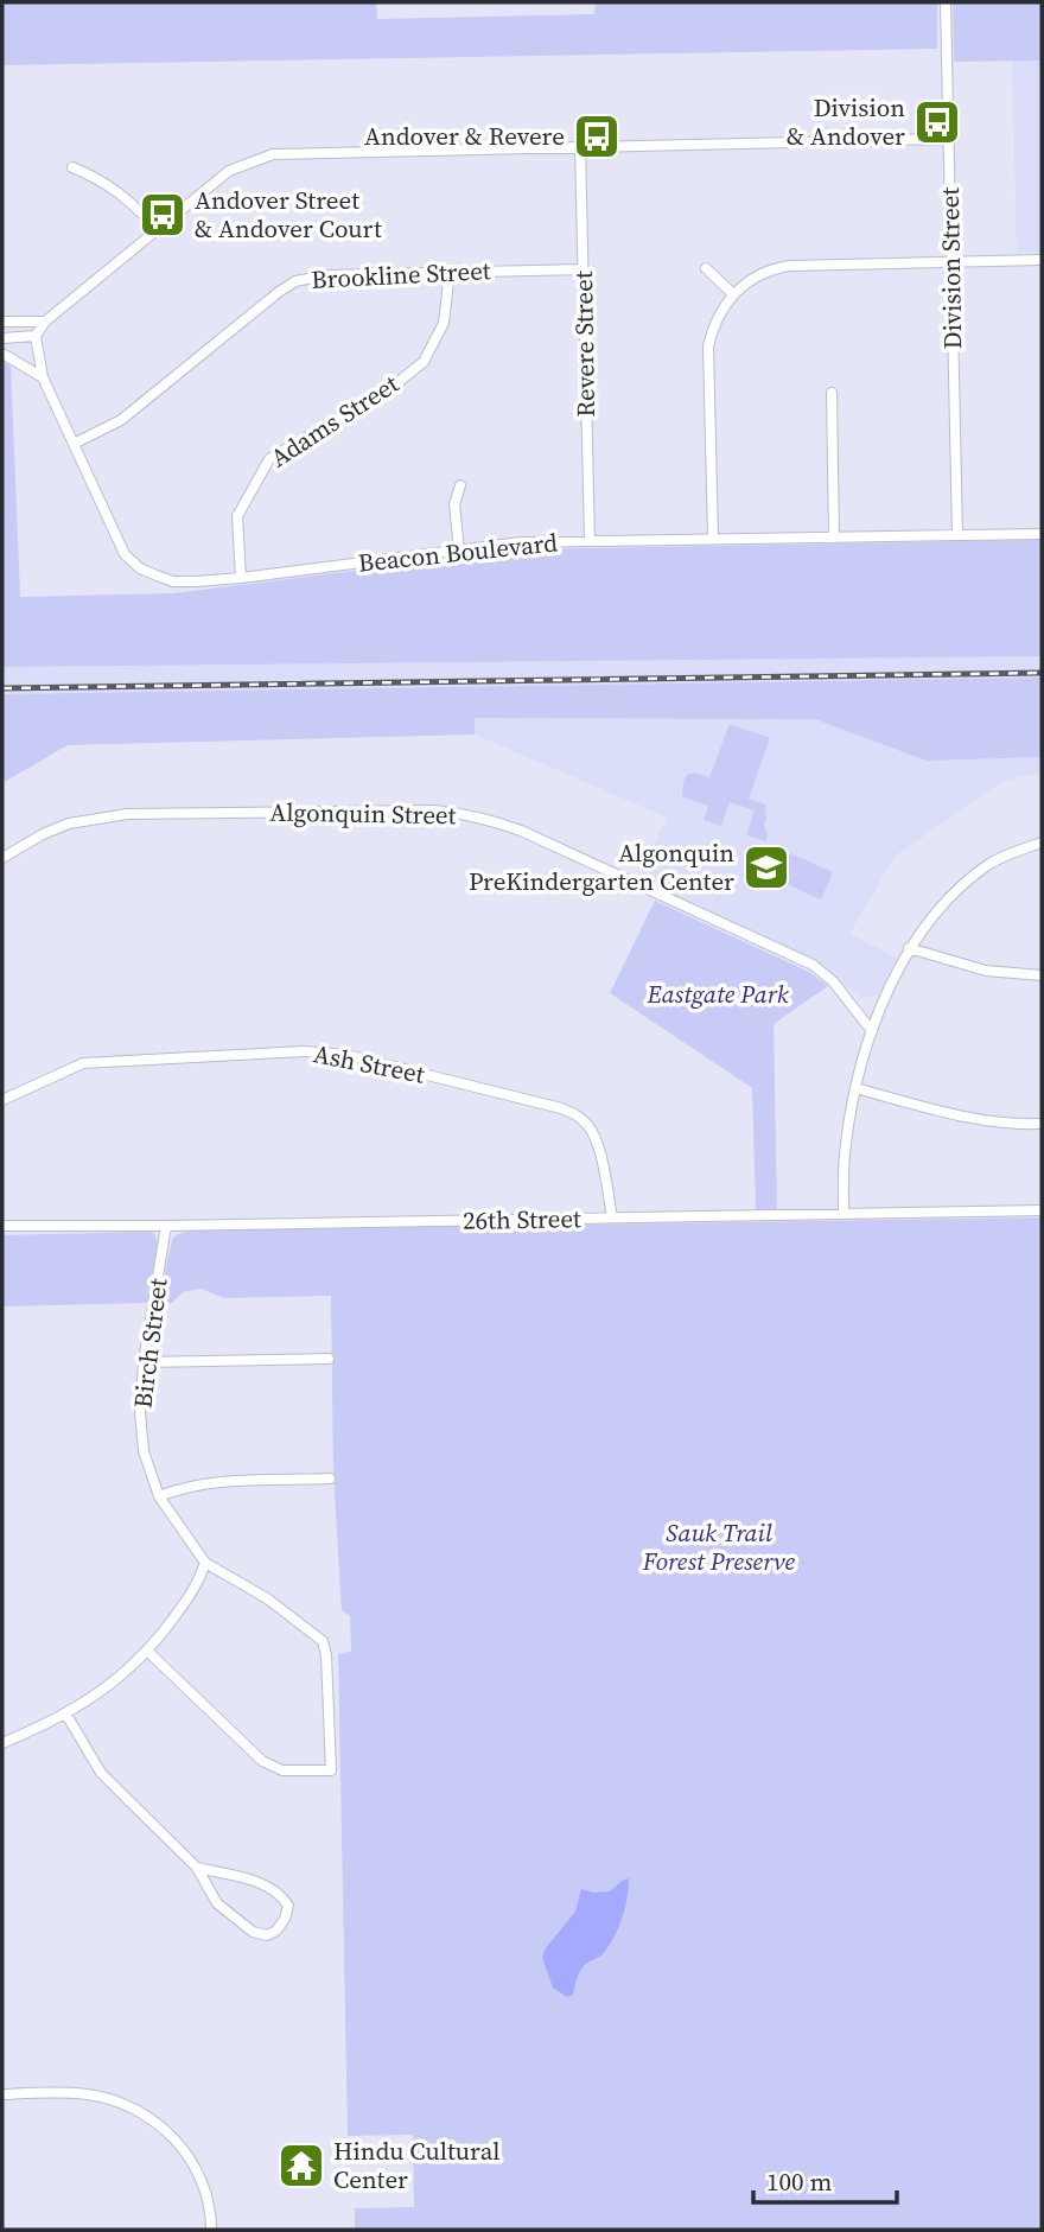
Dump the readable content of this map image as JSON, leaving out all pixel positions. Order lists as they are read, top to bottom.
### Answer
{
  "streets": {
    "street": [
      "Division Street",
      "Brookline Street",
      "Revere Street",
      "Adams Street",
      "Beacon Boulevard",
      "Algonquin Street",
      "Ash Street",
      "26th Street",
      "Birch Street"
    ]
  },
  "crossings": [
    ["Division Street", "Beacon Boulevard"],
    ["Brookline Street", "Revere Street"],
    ["Brookline Street", "Adams Street"],
    ["Brookline Street", "Beacon Boulevard"],
    ["Revere Street", "Beacon Boulevard"],
    ["Adams Street", "Beacon Boulevard"],
    ["Ash Street", "26th Street"],
    ["26th Street", "Birch Street"]
  ],
  "parks": ["Eastgate Park", "Sauk Trail Forest Preserve"],
  "places": {
    "bus stop": ["Division & Andover", "Andover & Revere", "Andover Street & Andover Court"],
    "school or university": ["Algonquin PreKindergarten Center"],
    "temple": ["Hindu Cultural Center"]
  },
  "scale_bar": "100 m"
}
